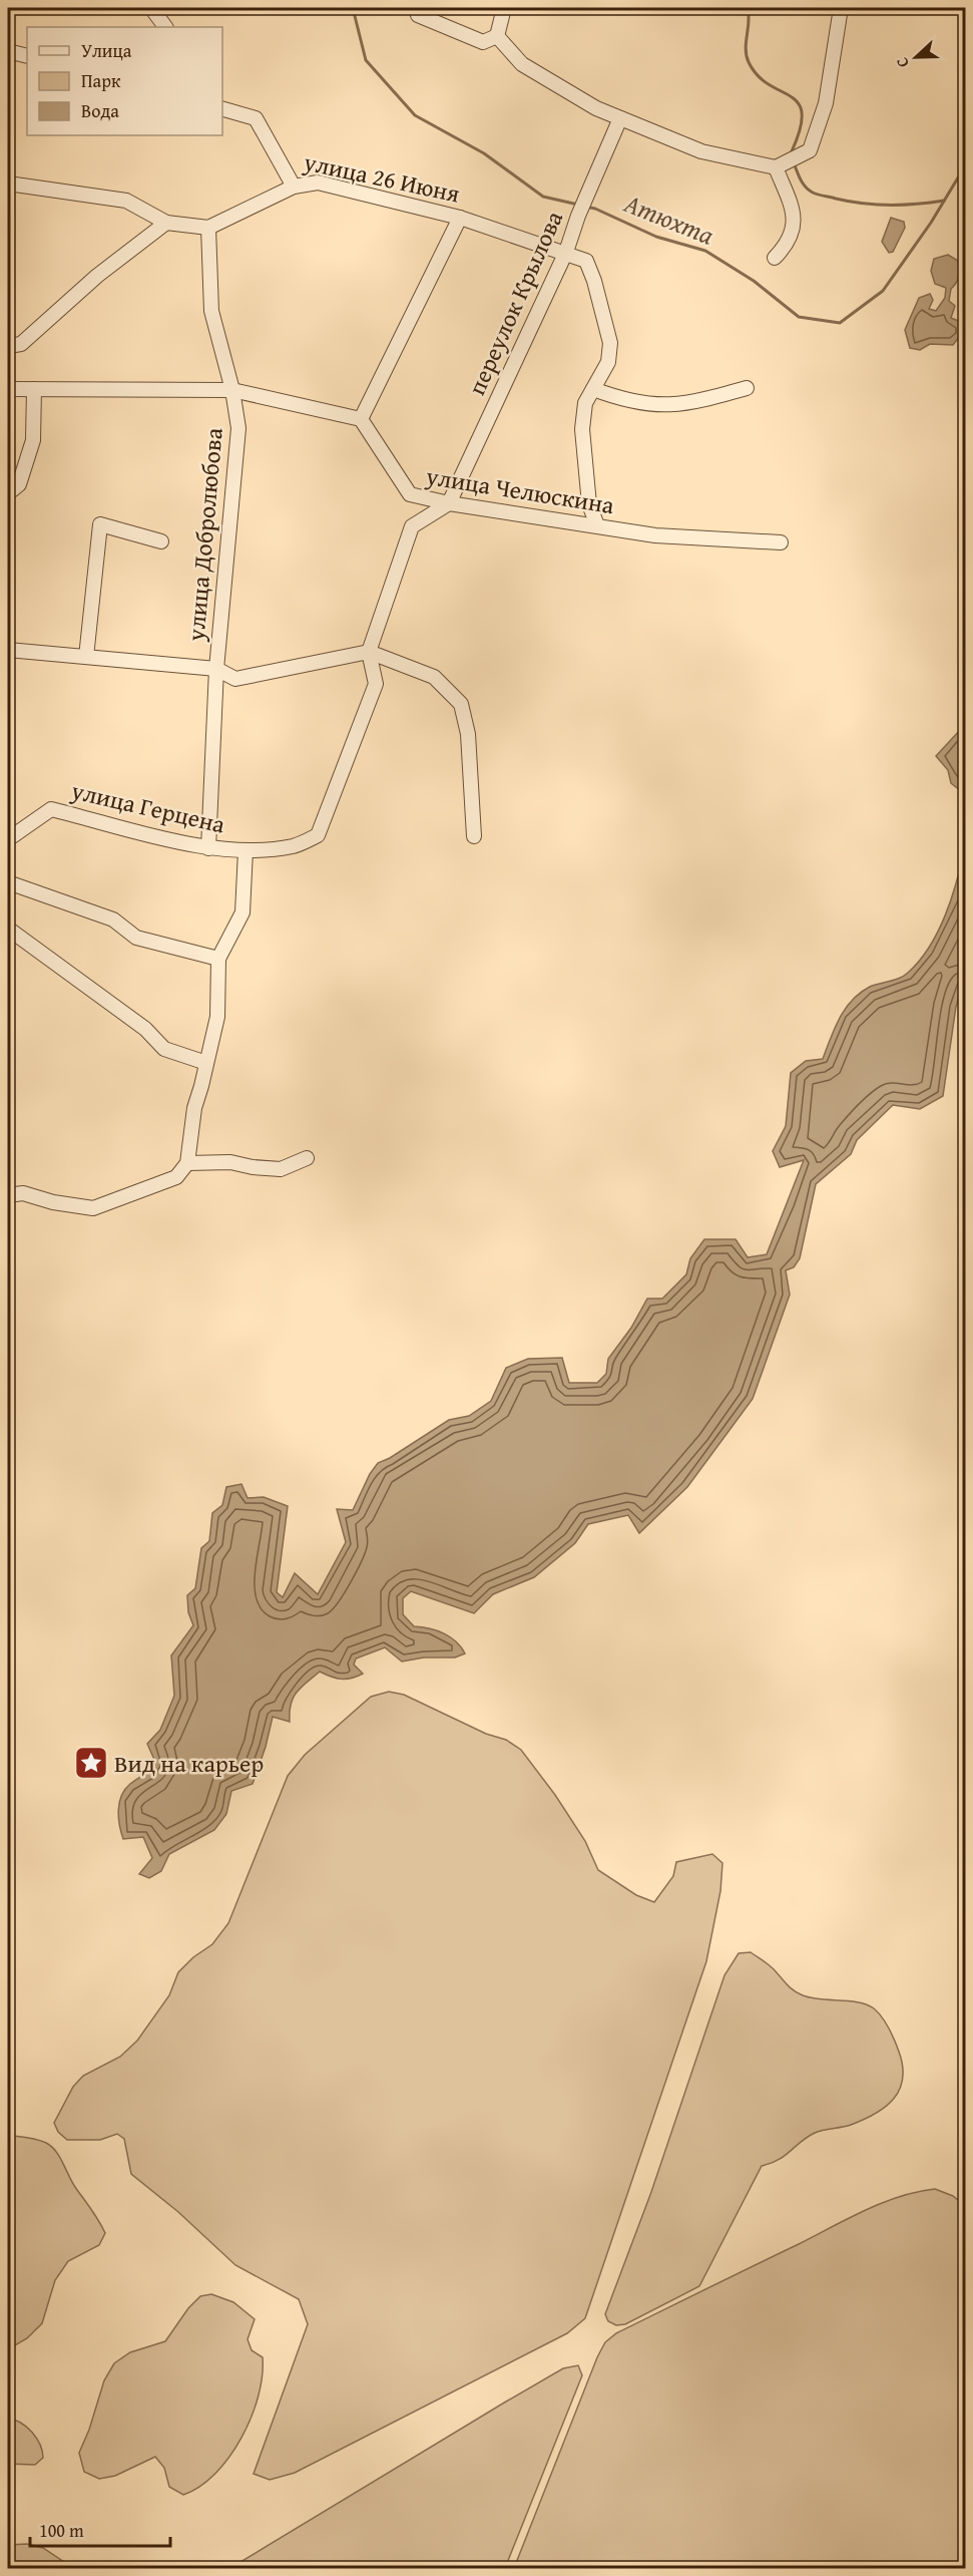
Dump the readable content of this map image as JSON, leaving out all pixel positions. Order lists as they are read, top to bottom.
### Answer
{
  "streets": {
    "street": [
      "улица 26 Июня",
      "переулок Крылова",
      "улица Челюскина",
      "улица Добролюбова",
      "улица Герцена"
    ]
  },
  "crossings": [
    ["улица 26 Июня", "переулок Крылова"],
    ["улица 26 Июня", "улица Челюскина"],
    ["переулок Крылова", "улица Челюскина"],
    ["улица Добролюбова", "улица Герцена"]
  ],
  "water": ["Атюхта"],
  "places": {
    "place": ["Вид на карьер"]
  },
  "legend": ["Улица", "Парк", "Вода"],
  "scale_bar": "100 m",
  "north": "left"
}
